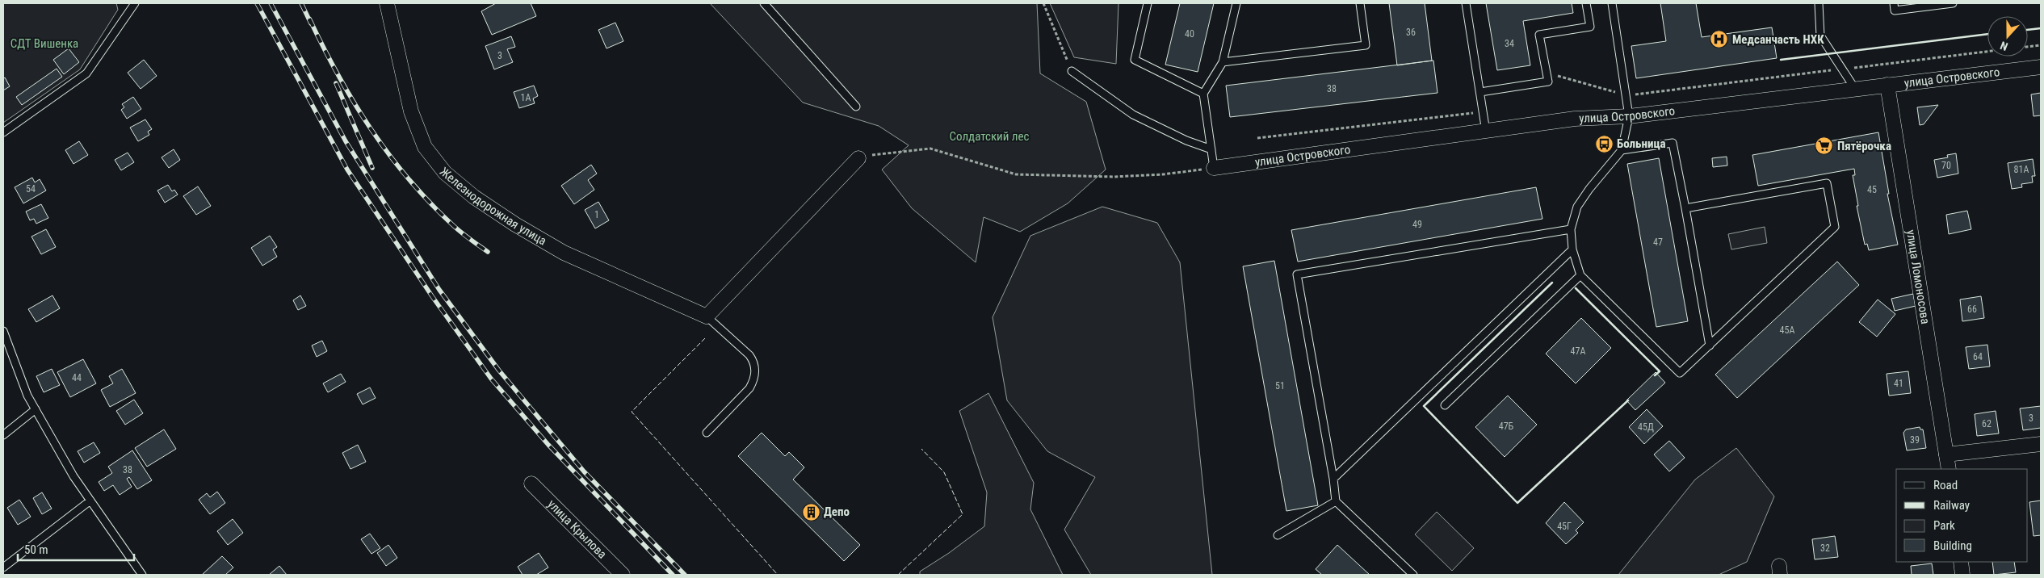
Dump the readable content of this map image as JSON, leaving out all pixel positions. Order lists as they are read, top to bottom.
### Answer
{
  "streets": {
    "street": [
      "улица Островского",
      "Железнодорожная улица",
      "улица Ломоносова",
      "улица Крылова"
    ]
  },
  "crossings": [
    ["улица Островского", "улица Ломоносова"]
  ],
  "parks": ["СДТ Вишенка", "Солдатский лес"],
  "places": {
    "hospital": ["Медсанчасть НХК"],
    "bus stop": ["Больница"],
    "supermarket": ["Пятёрочка"],
    "building": ["Депо"]
  },
  "house_numbers": [
    "36",
    "40",
    "34",
    "3",
    "38",
    "1А",
    "70",
    "81А",
    "54",
    "45",
    "1",
    "49",
    "47",
    "66",
    "45А",
    "47А",
    "64",
    "44",
    "41",
    "51",
    "3",
    "62",
    "47Б",
    "45Д",
    "39",
    "38",
    "45Г",
    "32"
  ],
  "legend": [
    "Road",
    "Railway",
    "Park",
    "Building"
  ],
  "scale_bar": "50 m",
  "north": "bottom"
}
